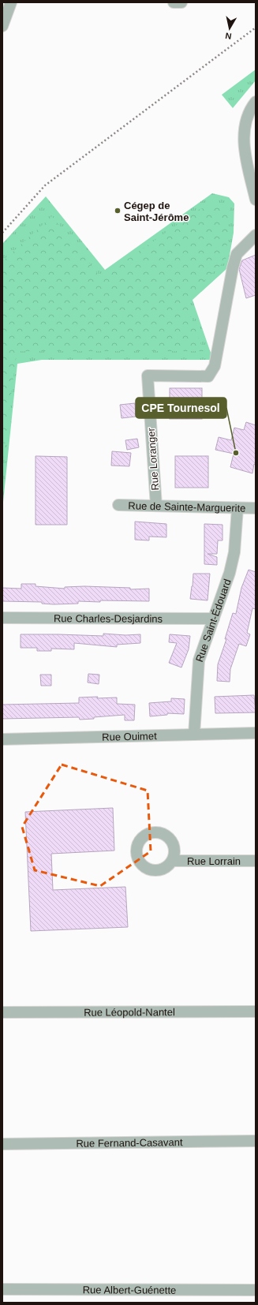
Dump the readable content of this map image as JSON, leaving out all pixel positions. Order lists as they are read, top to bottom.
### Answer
{
  "streets": {
    "street": [
      "Rue Loranger",
      "Rue de Sainte-Marguerite",
      "Rue Charles-Desjardins",
      "Rue Saint-Édouard",
      "Rue Ouimet",
      "Rue Lorrain",
      "Rue Léopold-Nantel",
      "Rue Fernand-Casavant",
      "Rue Albert-Guénette"
    ]
  },
  "crossings": [
    ["Rue Loranger", "Rue de Sainte-Marguerite"],
    ["Rue de Sainte-Marguerite", "Rue Saint-Édouard"],
    ["Rue Charles-Desjardins", "Rue Saint-Édouard"],
    ["Rue Saint-Édouard", "Rue Ouimet"]
  ],
  "places": ["Cégep de Saint-Jérôme", "CPE Tournesol"],
  "north": "bottom"
}
